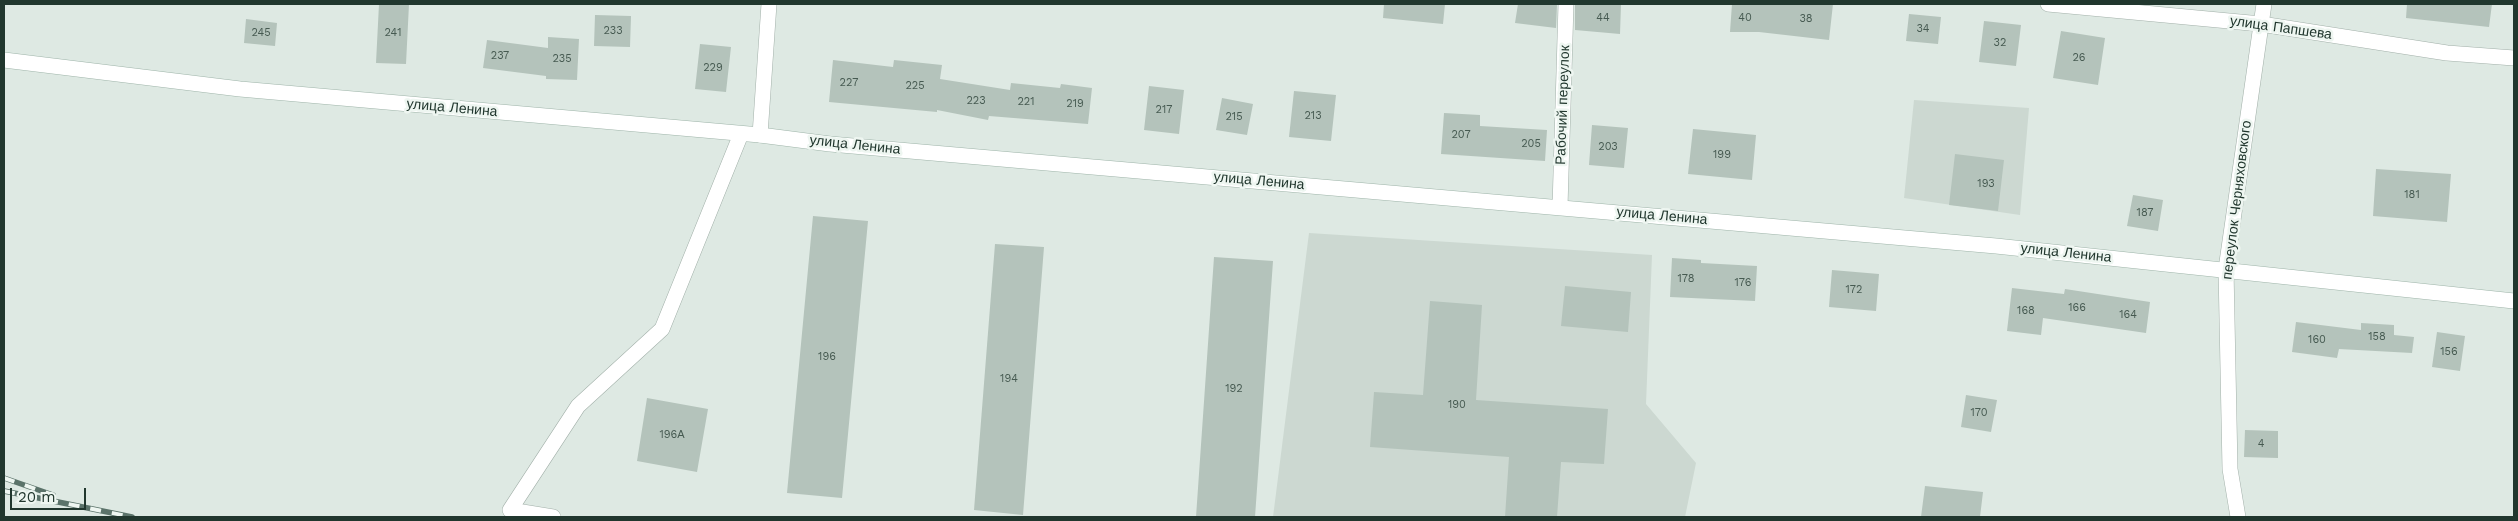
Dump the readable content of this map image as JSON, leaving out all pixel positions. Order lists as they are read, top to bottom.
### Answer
{
  "streets": {
    "main road": [
      "улица Папшева",
      "Рабочий переулок",
      "улица Ленина",
      "переулок Черняховского"
    ]
  },
  "crossings": [
    ["улица Папшева", "переулок Черняховского"],
    ["Рабочий переулок", "улица Ленина"],
    ["улица Ленина", "переулок Черняховского"]
  ],
  "house_numbers": [
    "44",
    "40",
    "38",
    "34",
    "233",
    "245",
    "241",
    "32",
    "237",
    "26",
    "235",
    "229",
    "227",
    "225",
    "223",
    "221",
    "219",
    "217",
    "213",
    "215",
    "207",
    "205",
    "203",
    "199",
    "193",
    "181",
    "187",
    "178",
    "176",
    "172",
    "166",
    "168",
    "164",
    "158",
    "160",
    "156",
    "196",
    "194",
    "192",
    "190",
    "170",
    "196А",
    "4"
  ],
  "scale_bar": "20 m"
}
